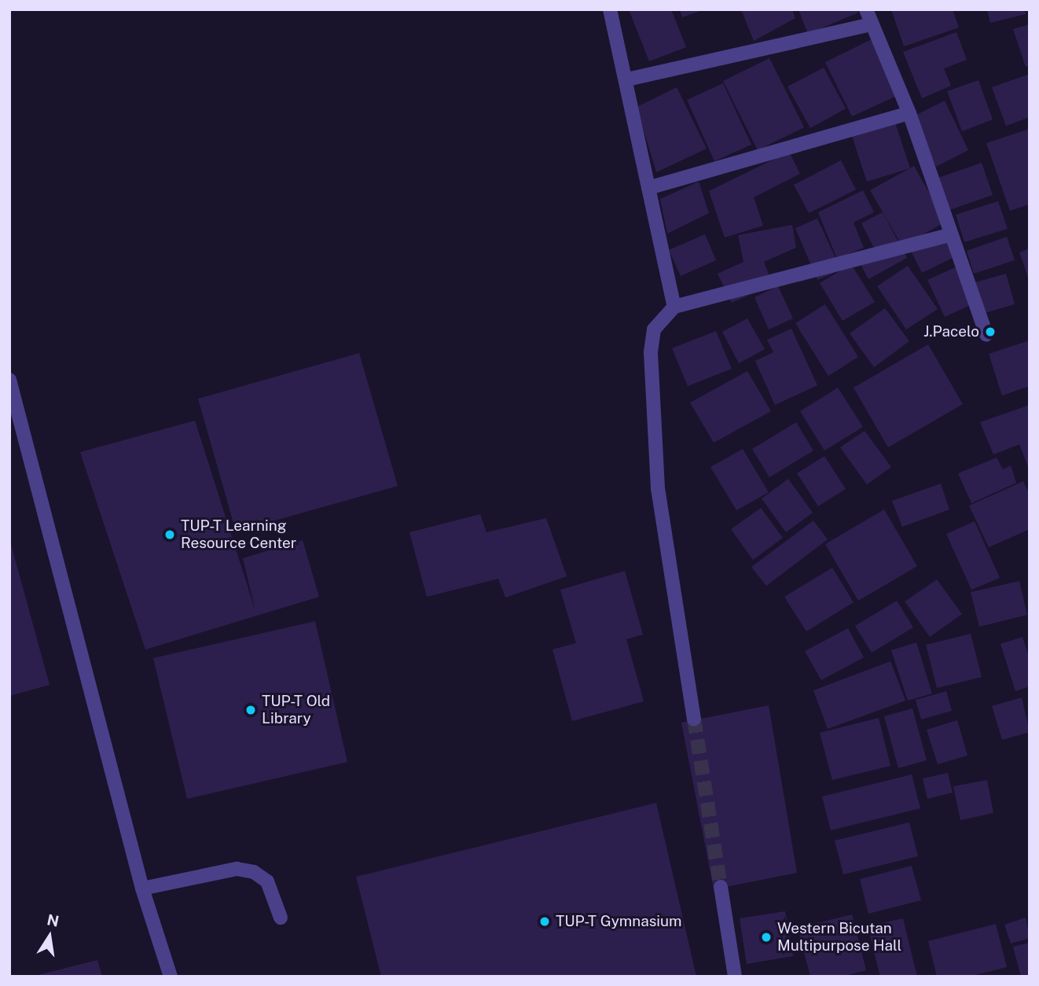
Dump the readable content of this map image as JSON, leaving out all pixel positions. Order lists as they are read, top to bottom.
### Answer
{
  "places": [
    "J.Pacelo",
    "TUP-T Learning Resource Center",
    "TUP-T Old Library",
    "TUP-T Gymnasium",
    "Western Bicutan Multipurpose Hall"
  ],
  "north": "top"
}
